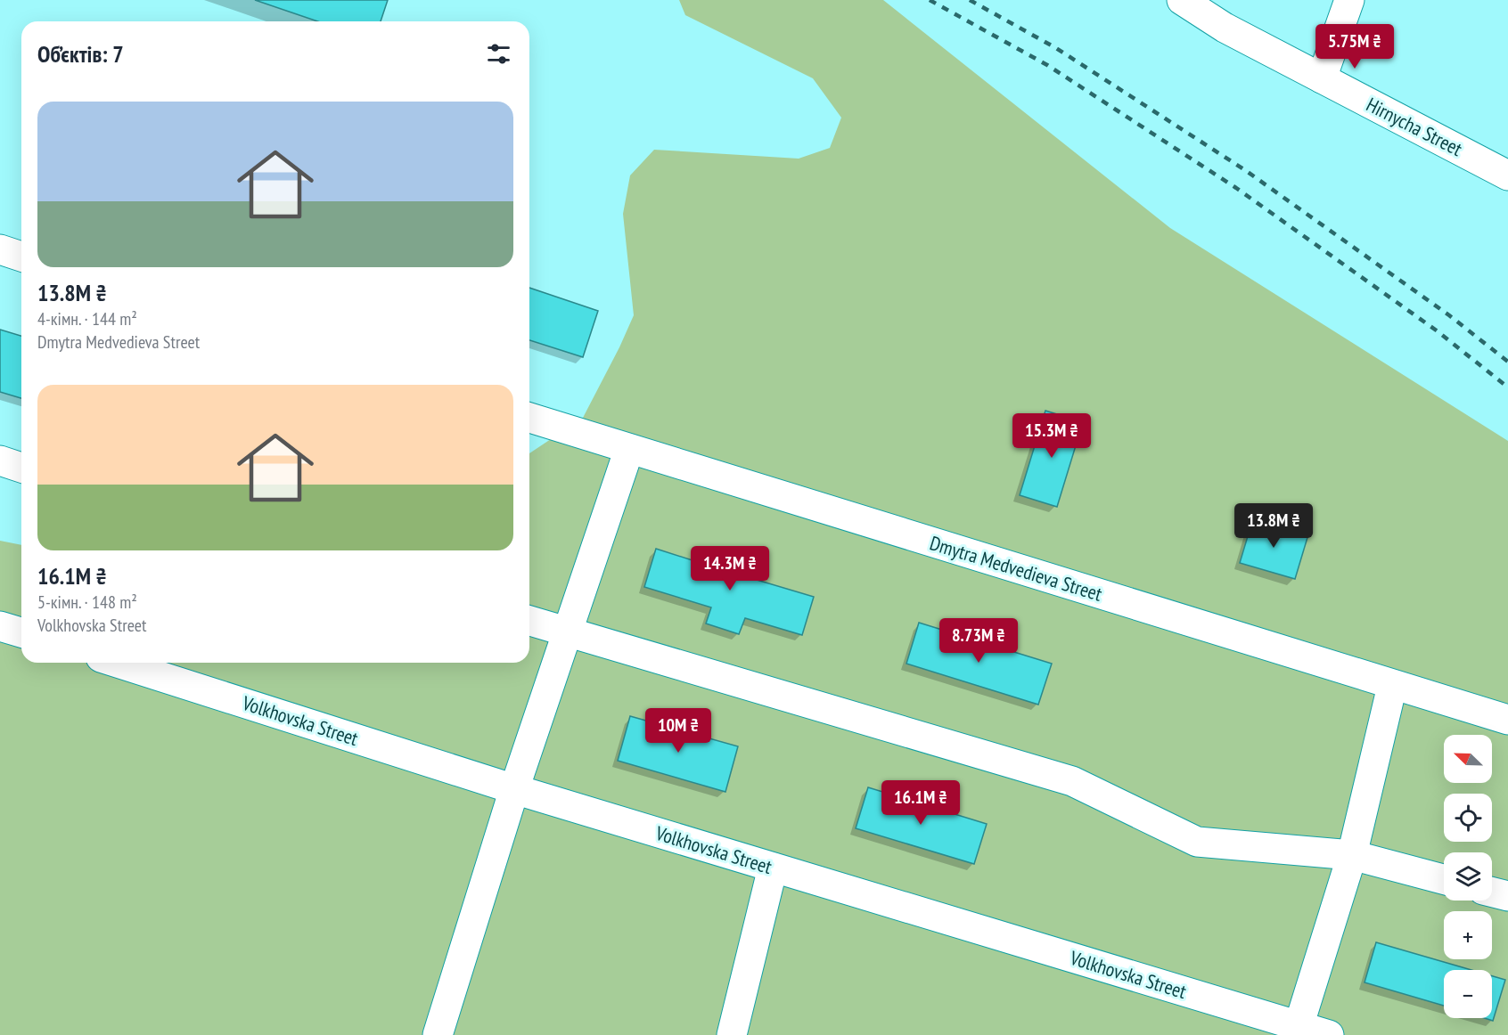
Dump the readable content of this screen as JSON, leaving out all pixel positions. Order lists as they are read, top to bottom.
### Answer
{
  "streets": {
    "street": ["Hirnycha Street", "Dmytra Medvedieva Street", "Volkhovska Street"]
  },
  "north": "top left",
  "page": {
    "heading": "Об’єктів: 7",
    "price": [
      "5.75M ₴",
      "15.3M ₴",
      "13.8M ₴",
      "14.3M ₴",
      "8.73M ₴",
      "10M ₴",
      "16.1M ₴"
    ],
    "list": [
      {
        "name": "13.8M ₴",
        "note": "4-кімн. · 144 m² · Dmytra Medvedieva Street"
      },
      {
        "name": "16.1M ₴",
        "note": "5-кімн. · 148 m² · Volkhovska Street"
      }
    ],
    "map_buttons": ["+", "−"]
  }
}
